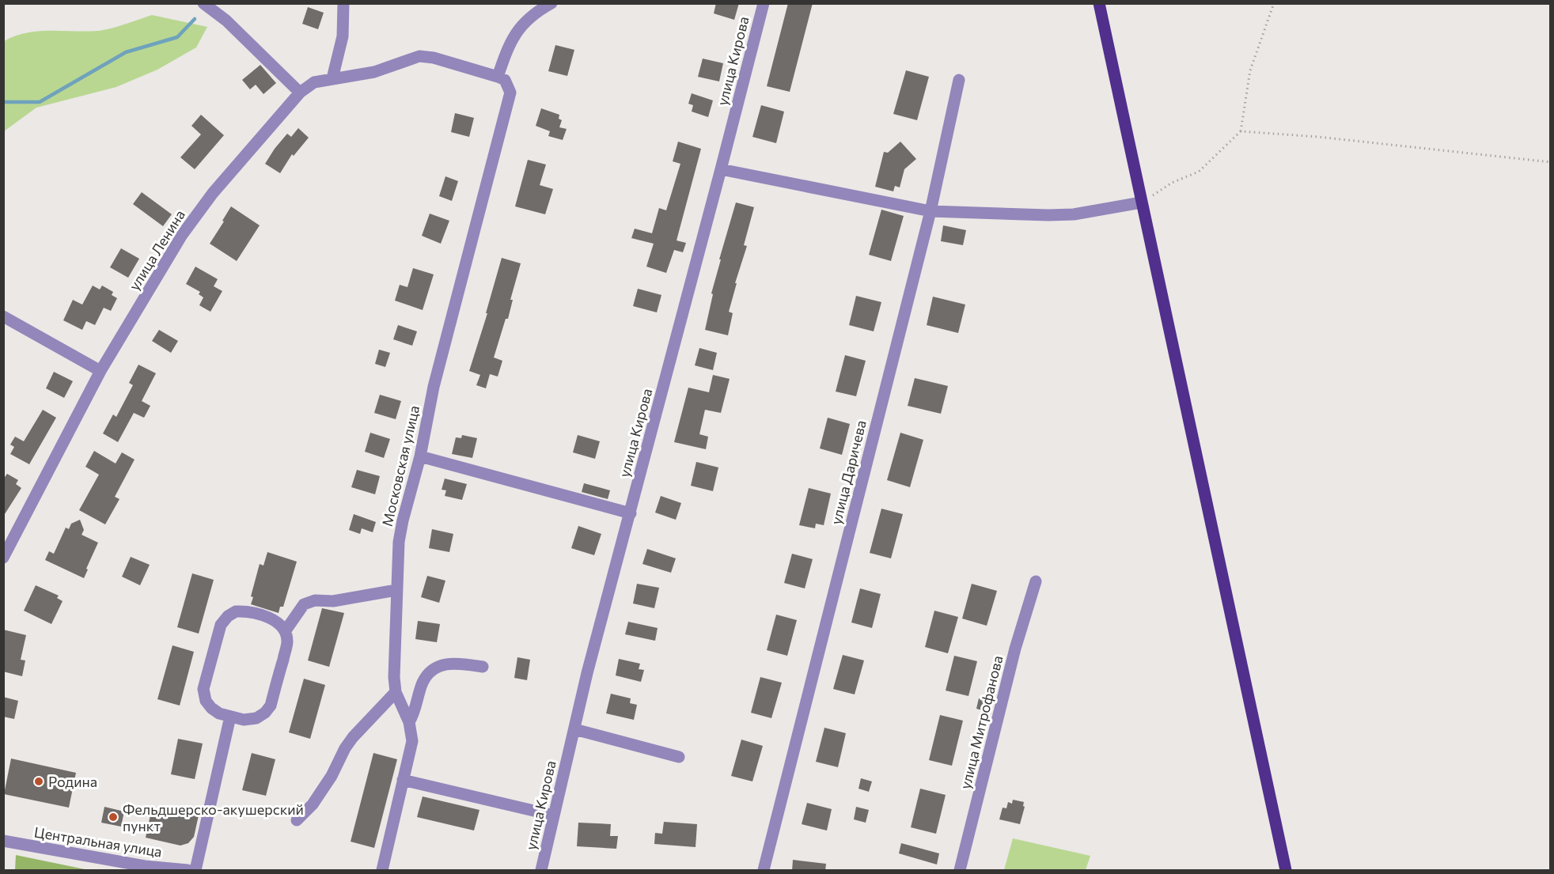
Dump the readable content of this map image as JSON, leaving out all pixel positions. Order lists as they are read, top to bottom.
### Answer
{
  "streets": {
    "street": [
      "улица Кирова",
      "улица Ленина",
      "Московская улица",
      "улица Даричева",
      "улица Митрофанова",
      "Центральная улица"
    ]
  },
  "crossings": [
    ["улица Ленина", "Московская улица"]
  ],
  "places": ["Родина", "Фельдшерско-акушерский пункт"]
}
